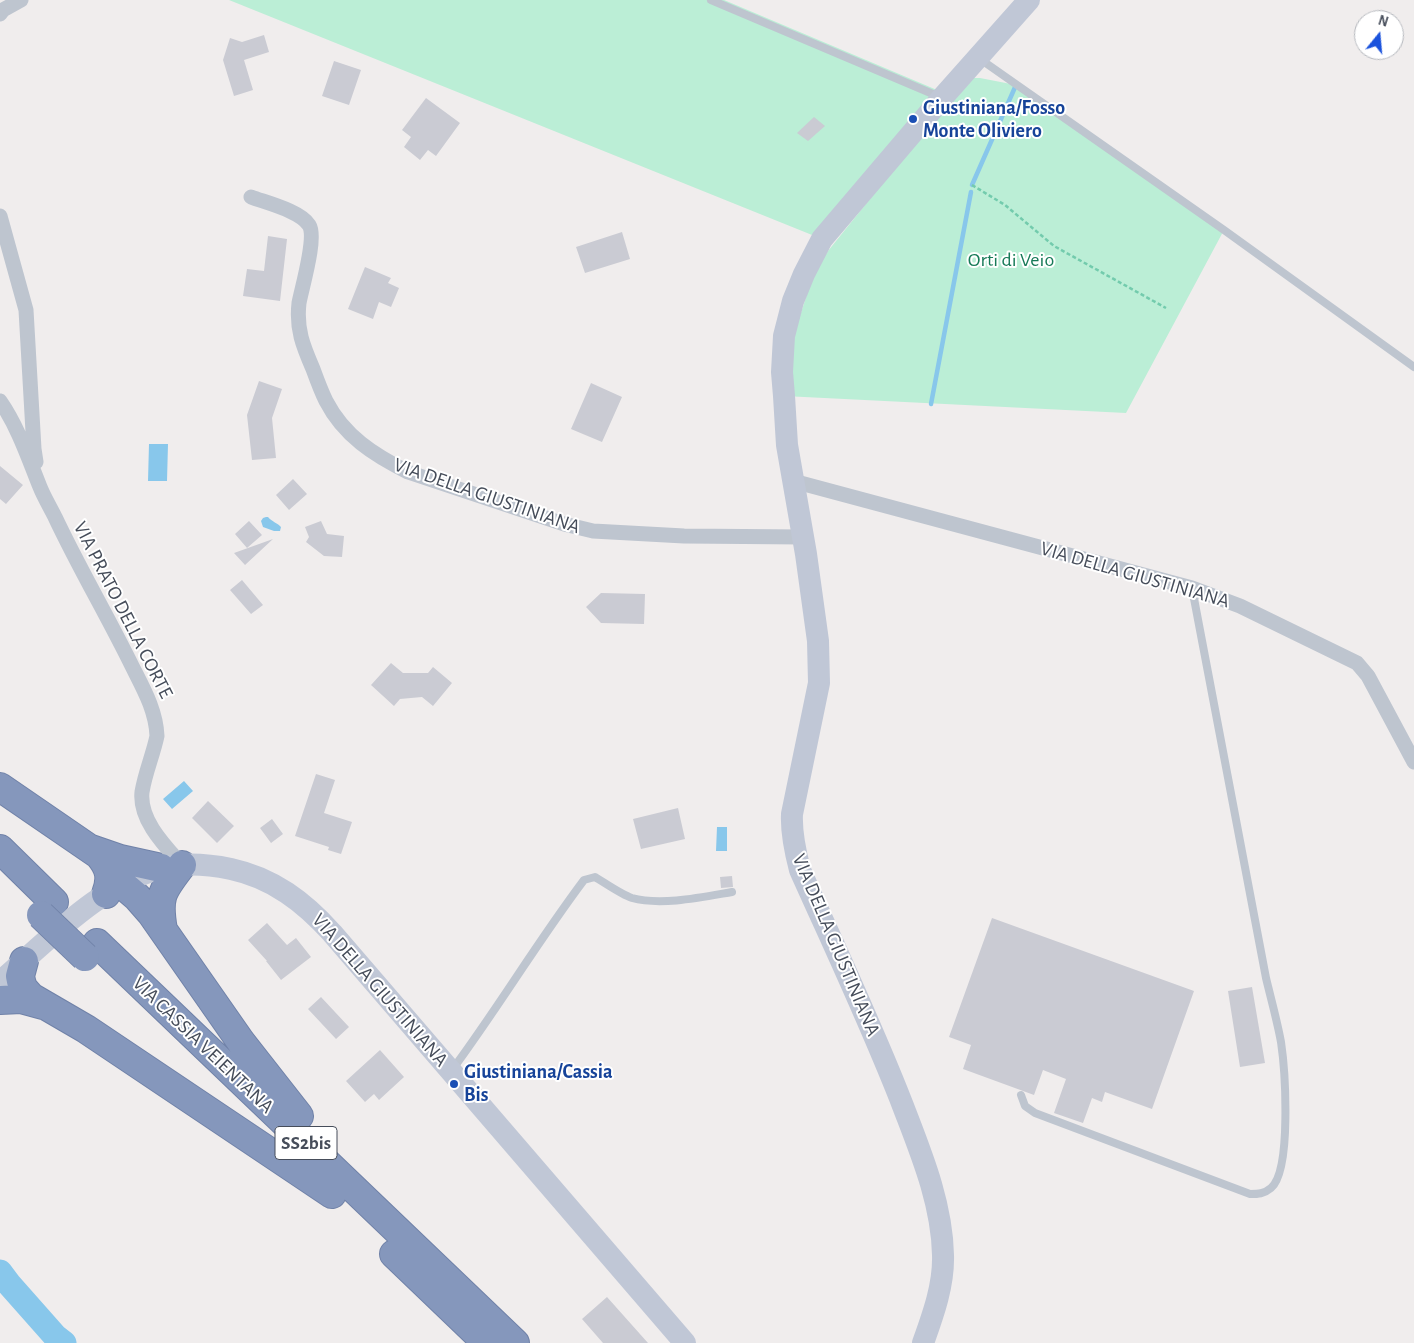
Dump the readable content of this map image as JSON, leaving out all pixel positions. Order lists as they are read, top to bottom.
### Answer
{
  "streets": {
    "highway": ["VIA CASSIA VEIENTANA", "SS2bis"],
    "street": ["VIA DELLA GIUSTINIANA", "VIA PRATO DELLA CORTE"]
  },
  "crossings": [
    ["VIA DELLA GIUSTINIANA", "VIA PRATO DELLA CORTE"]
  ],
  "parks": ["Orti di Veio"],
  "places": ["Giustiniana/Fosso Monte Oliviero", "Giustiniana/Cassia Bis"],
  "north": "top"
}
